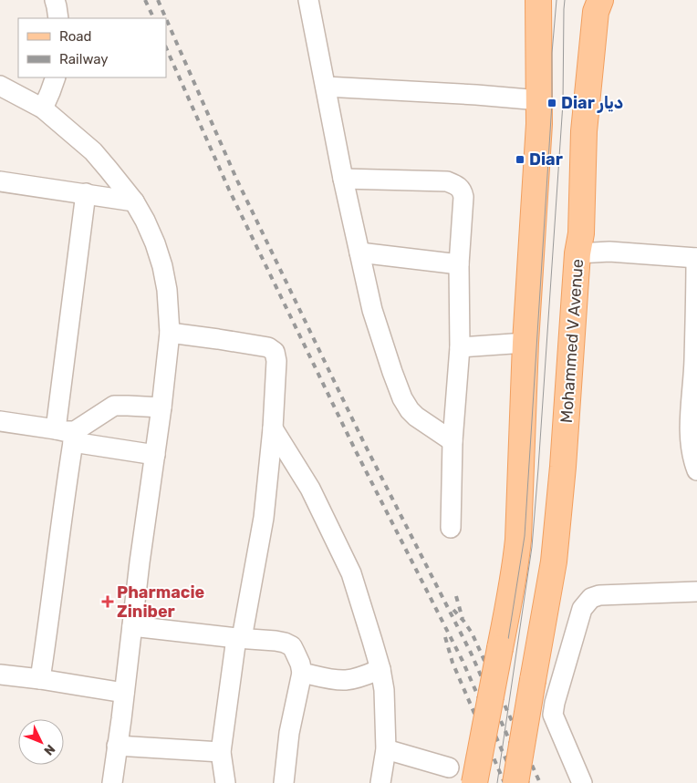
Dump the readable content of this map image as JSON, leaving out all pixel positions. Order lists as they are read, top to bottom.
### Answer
{
  "streets": {
    "main road": ["Mohammed V Avenue"]
  },
  "places": {
    "transit": ["Diar ديار", "Diar"],
    "health": ["Pharmacie Ziniber"]
  },
  "legend": ["Road", "Railway"],
  "north": "bottom right"
}
